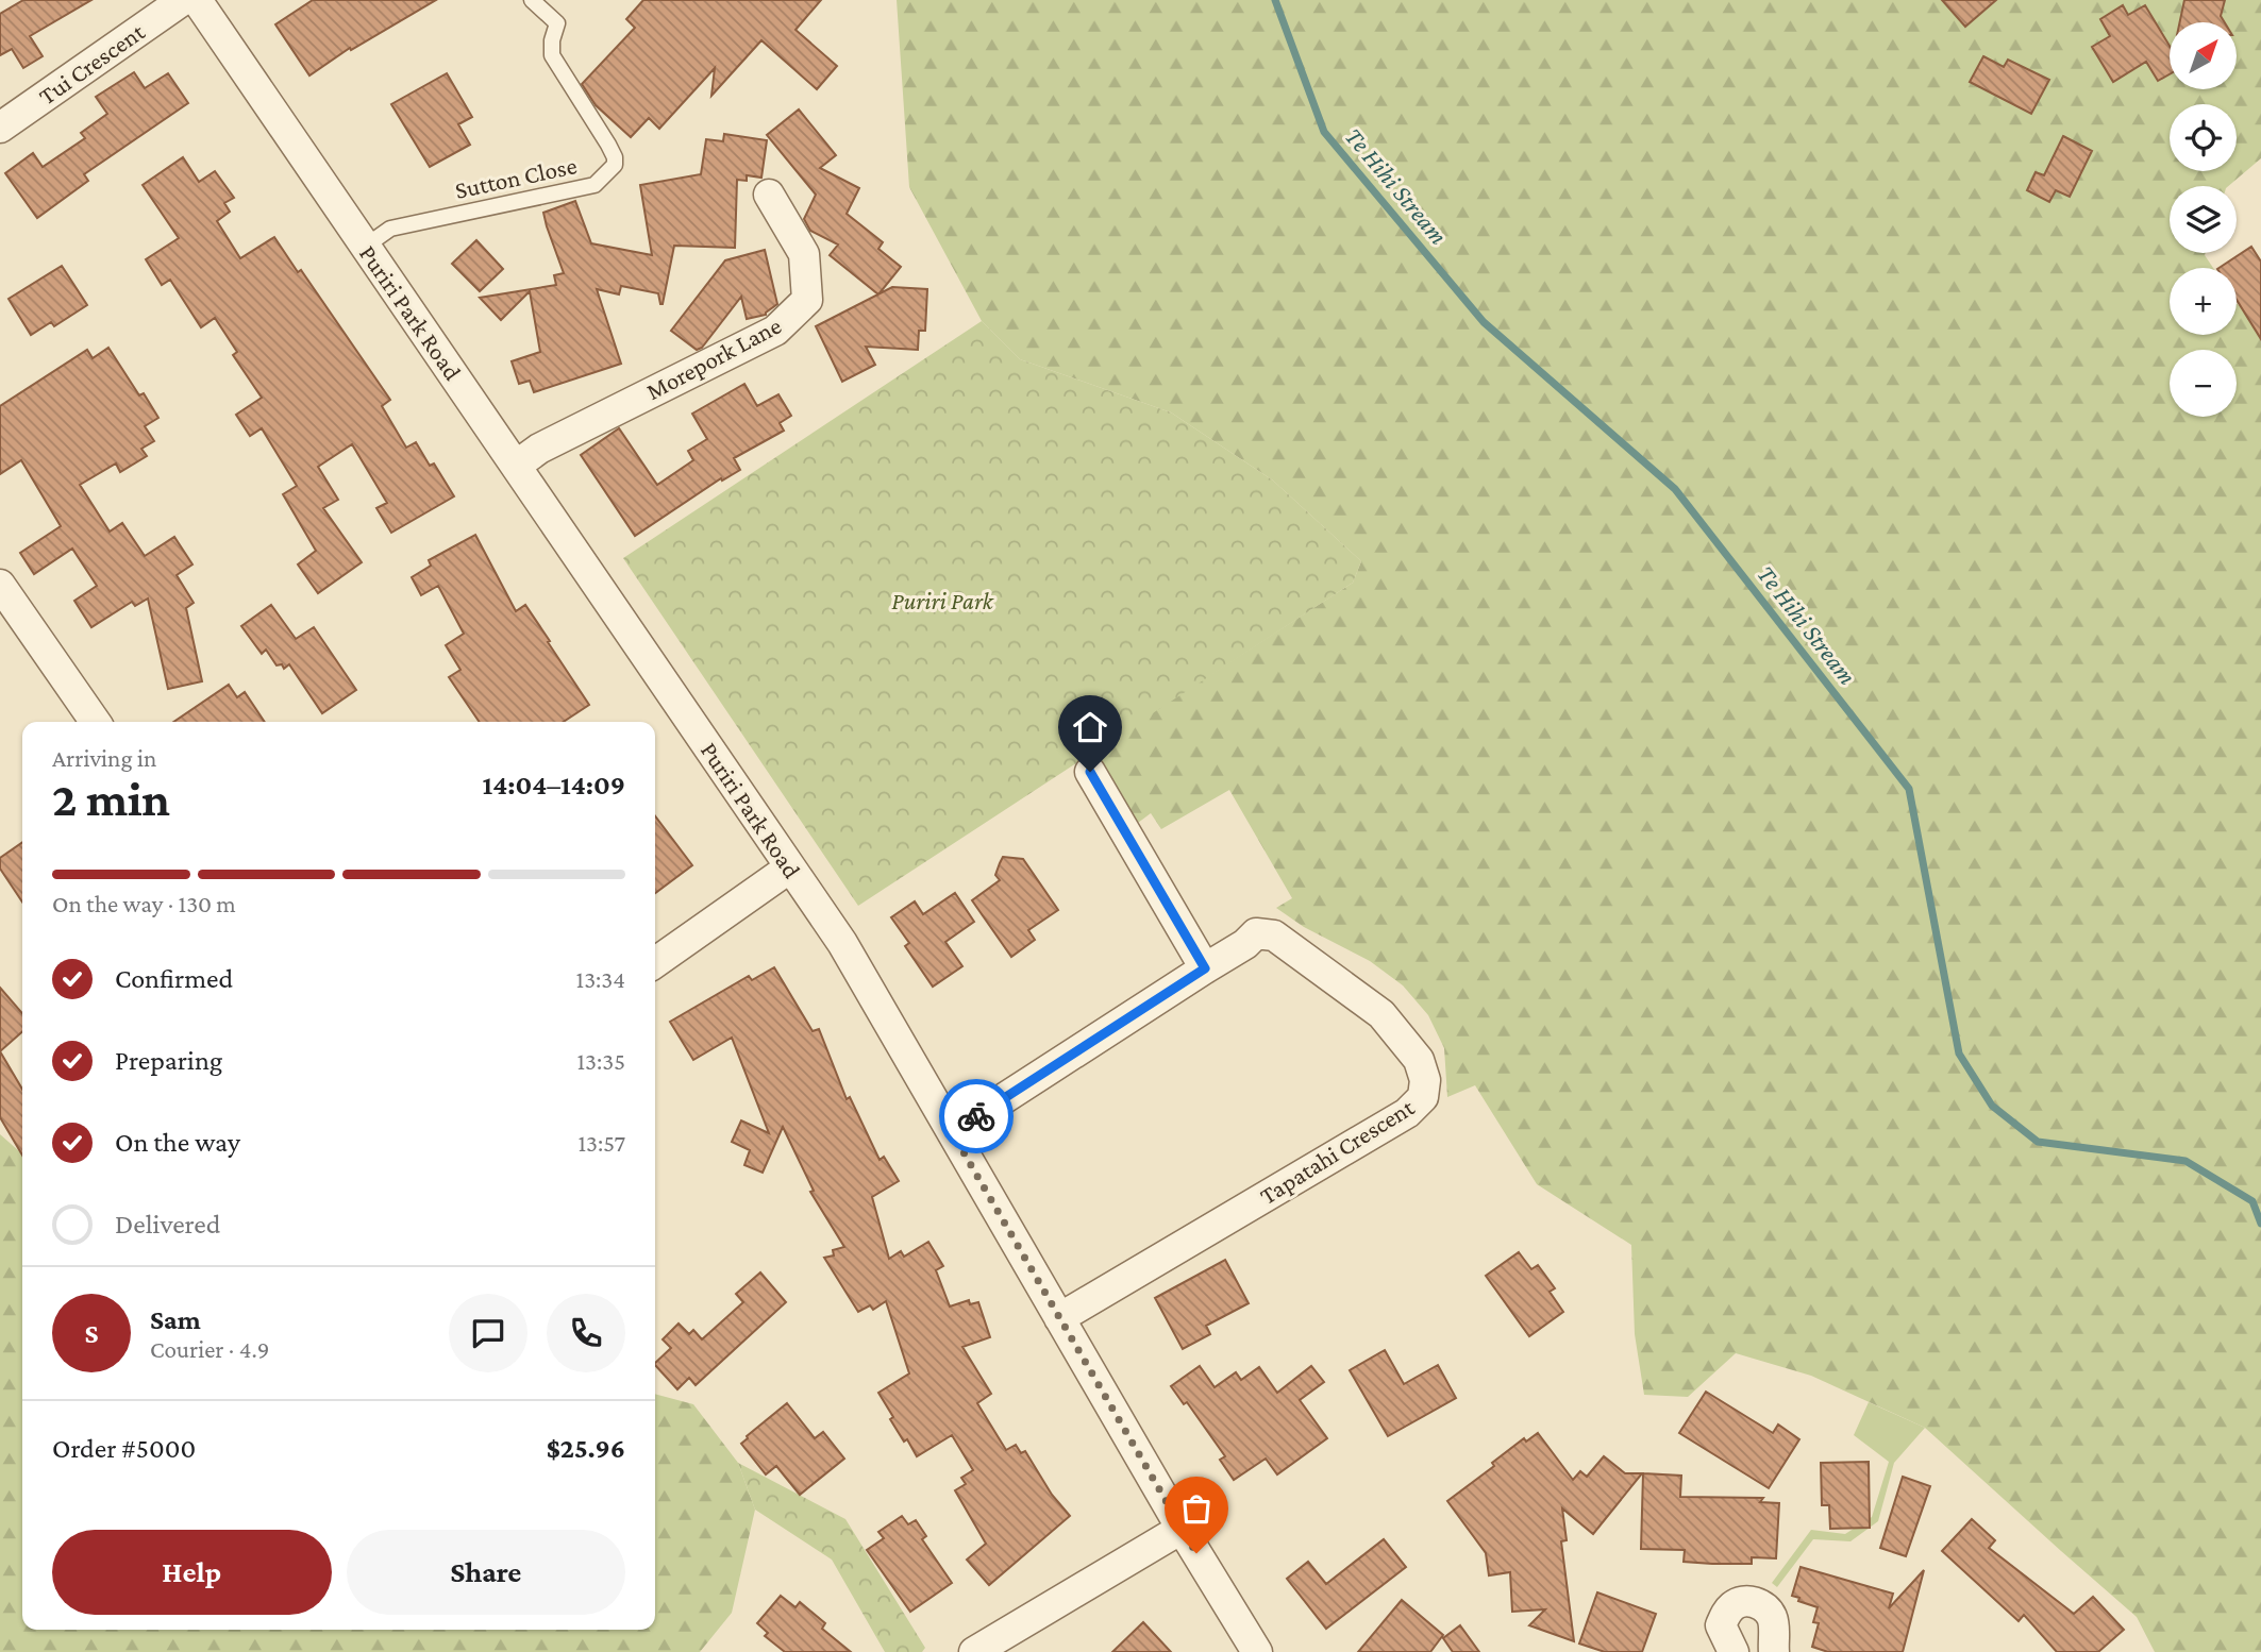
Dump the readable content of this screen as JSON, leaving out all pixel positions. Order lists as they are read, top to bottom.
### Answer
{
  "streets": {
    "street": [
      "Tui Crescent",
      "Puriri Park Road",
      "Morepork Lane",
      "Tapatahi Crescent"
    ],
    "lane": ["Sutton Close"]
  },
  "crossings": [
    ["Sutton Close", "Puriri Park Road"],
    ["Puriri Park Road", "Morepork Lane"],
    ["Puriri Park Road", "Tapatahi Crescent"]
  ],
  "water": ["Te Hihi Stream"],
  "parks": ["Puriri Park"],
  "north": "top right",
  "page": {
    "map_buttons": ["+", "−"],
    "heading": ["2 min", "Arriving in", "14:04–14:09"],
    "panel": [
      "Sam",
      "Courier · 4.9",
      "Order #5000",
      "$25.96"
    ],
    "bar": "On the way · 130 m",
    "list": [
      ["Confirmed", "13:34"],
      ["Preparing", "13:35"],
      ["On the way", "13:57"],
      "Delivered"
    ],
    "round": "S",
    "buttons": ["Help", "Share"]
  }
}
